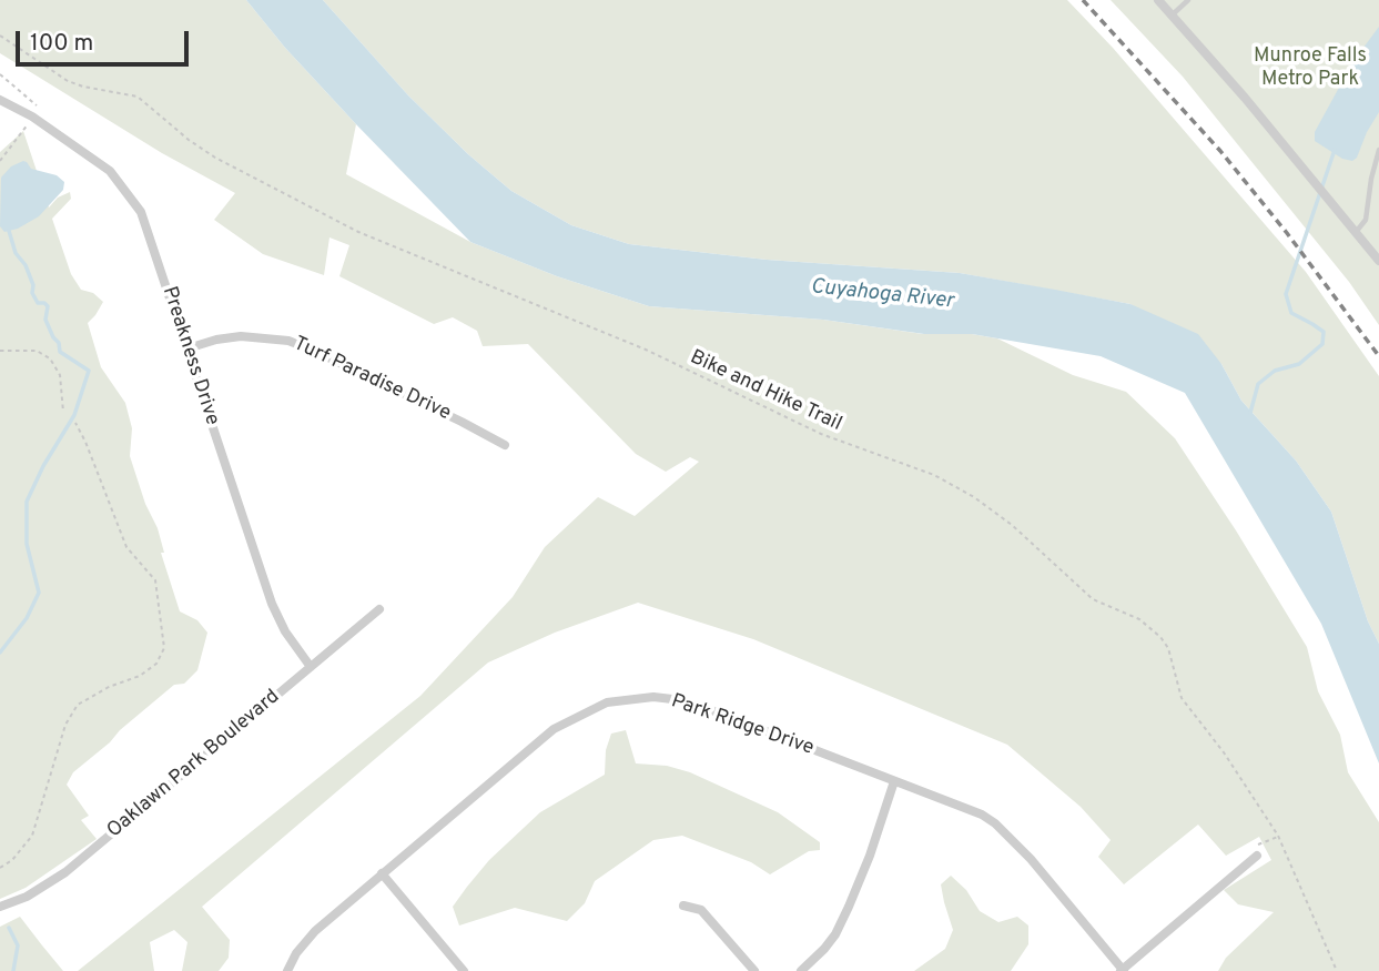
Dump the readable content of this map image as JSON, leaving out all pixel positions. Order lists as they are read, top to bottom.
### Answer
{
  "streets": {
    "street": [
      "Preakness Drive",
      "Turf Paradise Drive",
      "Park Ridge Drive",
      "Oaklawn Park Boulevard"
    ],
    "path": ["Bike and Hike Trail"]
  },
  "crossings": [
    ["Preakness Drive", "Turf Paradise Drive"],
    ["Preakness Drive", "Oaklawn Park Boulevard"]
  ],
  "water": ["Cuyahoga River"],
  "parks": ["Munroe Falls Metro Park"],
  "scale_bar": "100 m"
}
